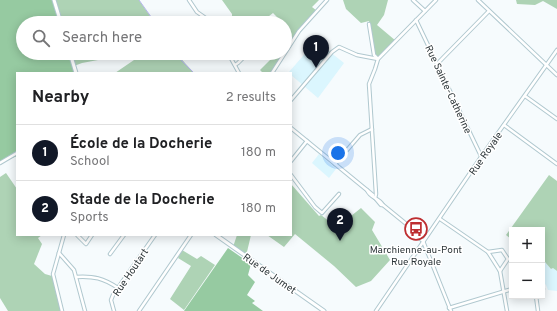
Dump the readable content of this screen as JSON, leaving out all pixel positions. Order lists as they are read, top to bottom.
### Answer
{
  "streets": {
    "street": [
      "Rue Sainte-Catherine",
      "Rue Royale",
      "Rue Houtart",
      "Rue de Jumet"
    ]
  },
  "crossings": [
    ["Rue Sainte-Catherine", "Rue Royale"]
  ],
  "places": {
    "bus stop": ["Marchienne-au-Pont Rue Royale"]
  },
  "page": {
    "search": "Search here",
    "pins": ["1", "2"],
    "heading": ["Nearby", "2 results"],
    "list": [
      {
        "mark": "1",
        "name": "École de la Docherie",
        "note": "School",
        "value": "180 m"
      },
      {
        "mark": "2",
        "name": "Stade de la Docherie",
        "note": "Sports",
        "value": "180 m"
      }
    ],
    "map_buttons": ["+", "−"]
  }
}
